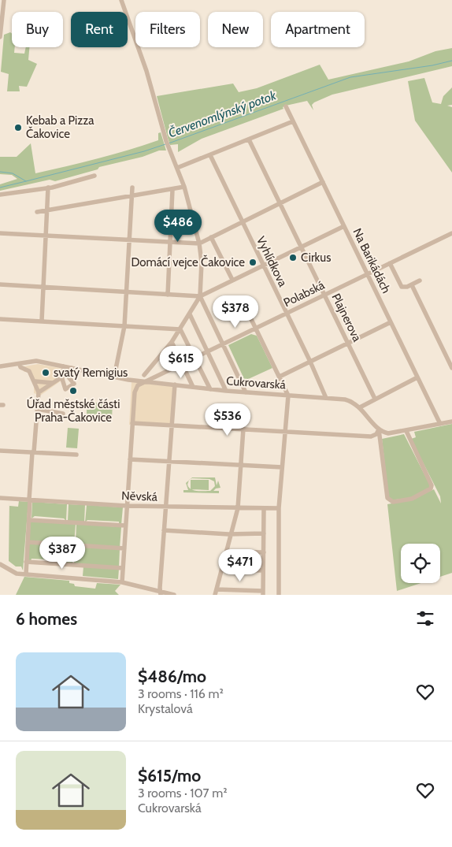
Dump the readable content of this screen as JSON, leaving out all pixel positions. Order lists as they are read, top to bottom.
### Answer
{
  "streets": {
    "street": [
      "Na Barikádách",
      "Vyhlídkova",
      "Polabská",
      "Plajnerova",
      "Cukrovarská",
      "Něvská"
    ]
  },
  "crossings": [
    ["Na Barikádách", "Polabská"],
    ["Vyhlídkova", "Polabská"],
    ["Vyhlídkova", "Cukrovarská"],
    ["Polabská", "Plajnerova"],
    ["Polabská", "Cukrovarská"]
  ],
  "water": ["Červenomlýnský potok"],
  "places": [
    "Kebab a Pizza Čakovice",
    "Cirkus",
    "Domácí vejce Čakovice",
    "svatý Remigius",
    "Úřad městské části Praha-Čakovice"
  ],
  "page": {
    "chip": [
      "Buy",
      "Rent",
      "Filters",
      "New",
      "Apartment"
    ],
    "price": [
      "$486",
      "$378",
      "$615",
      "$536",
      "$387",
      "$471"
    ],
    "heading": "6 homes",
    "list": [
      {
        "name": "$486/mo",
        "note": "3 rooms · 116 m² · Krystalová"
      },
      {
        "name": "$615/mo",
        "note": "3 rooms · 107 m² · Cukrovarská"
      }
    ]
  }
}
